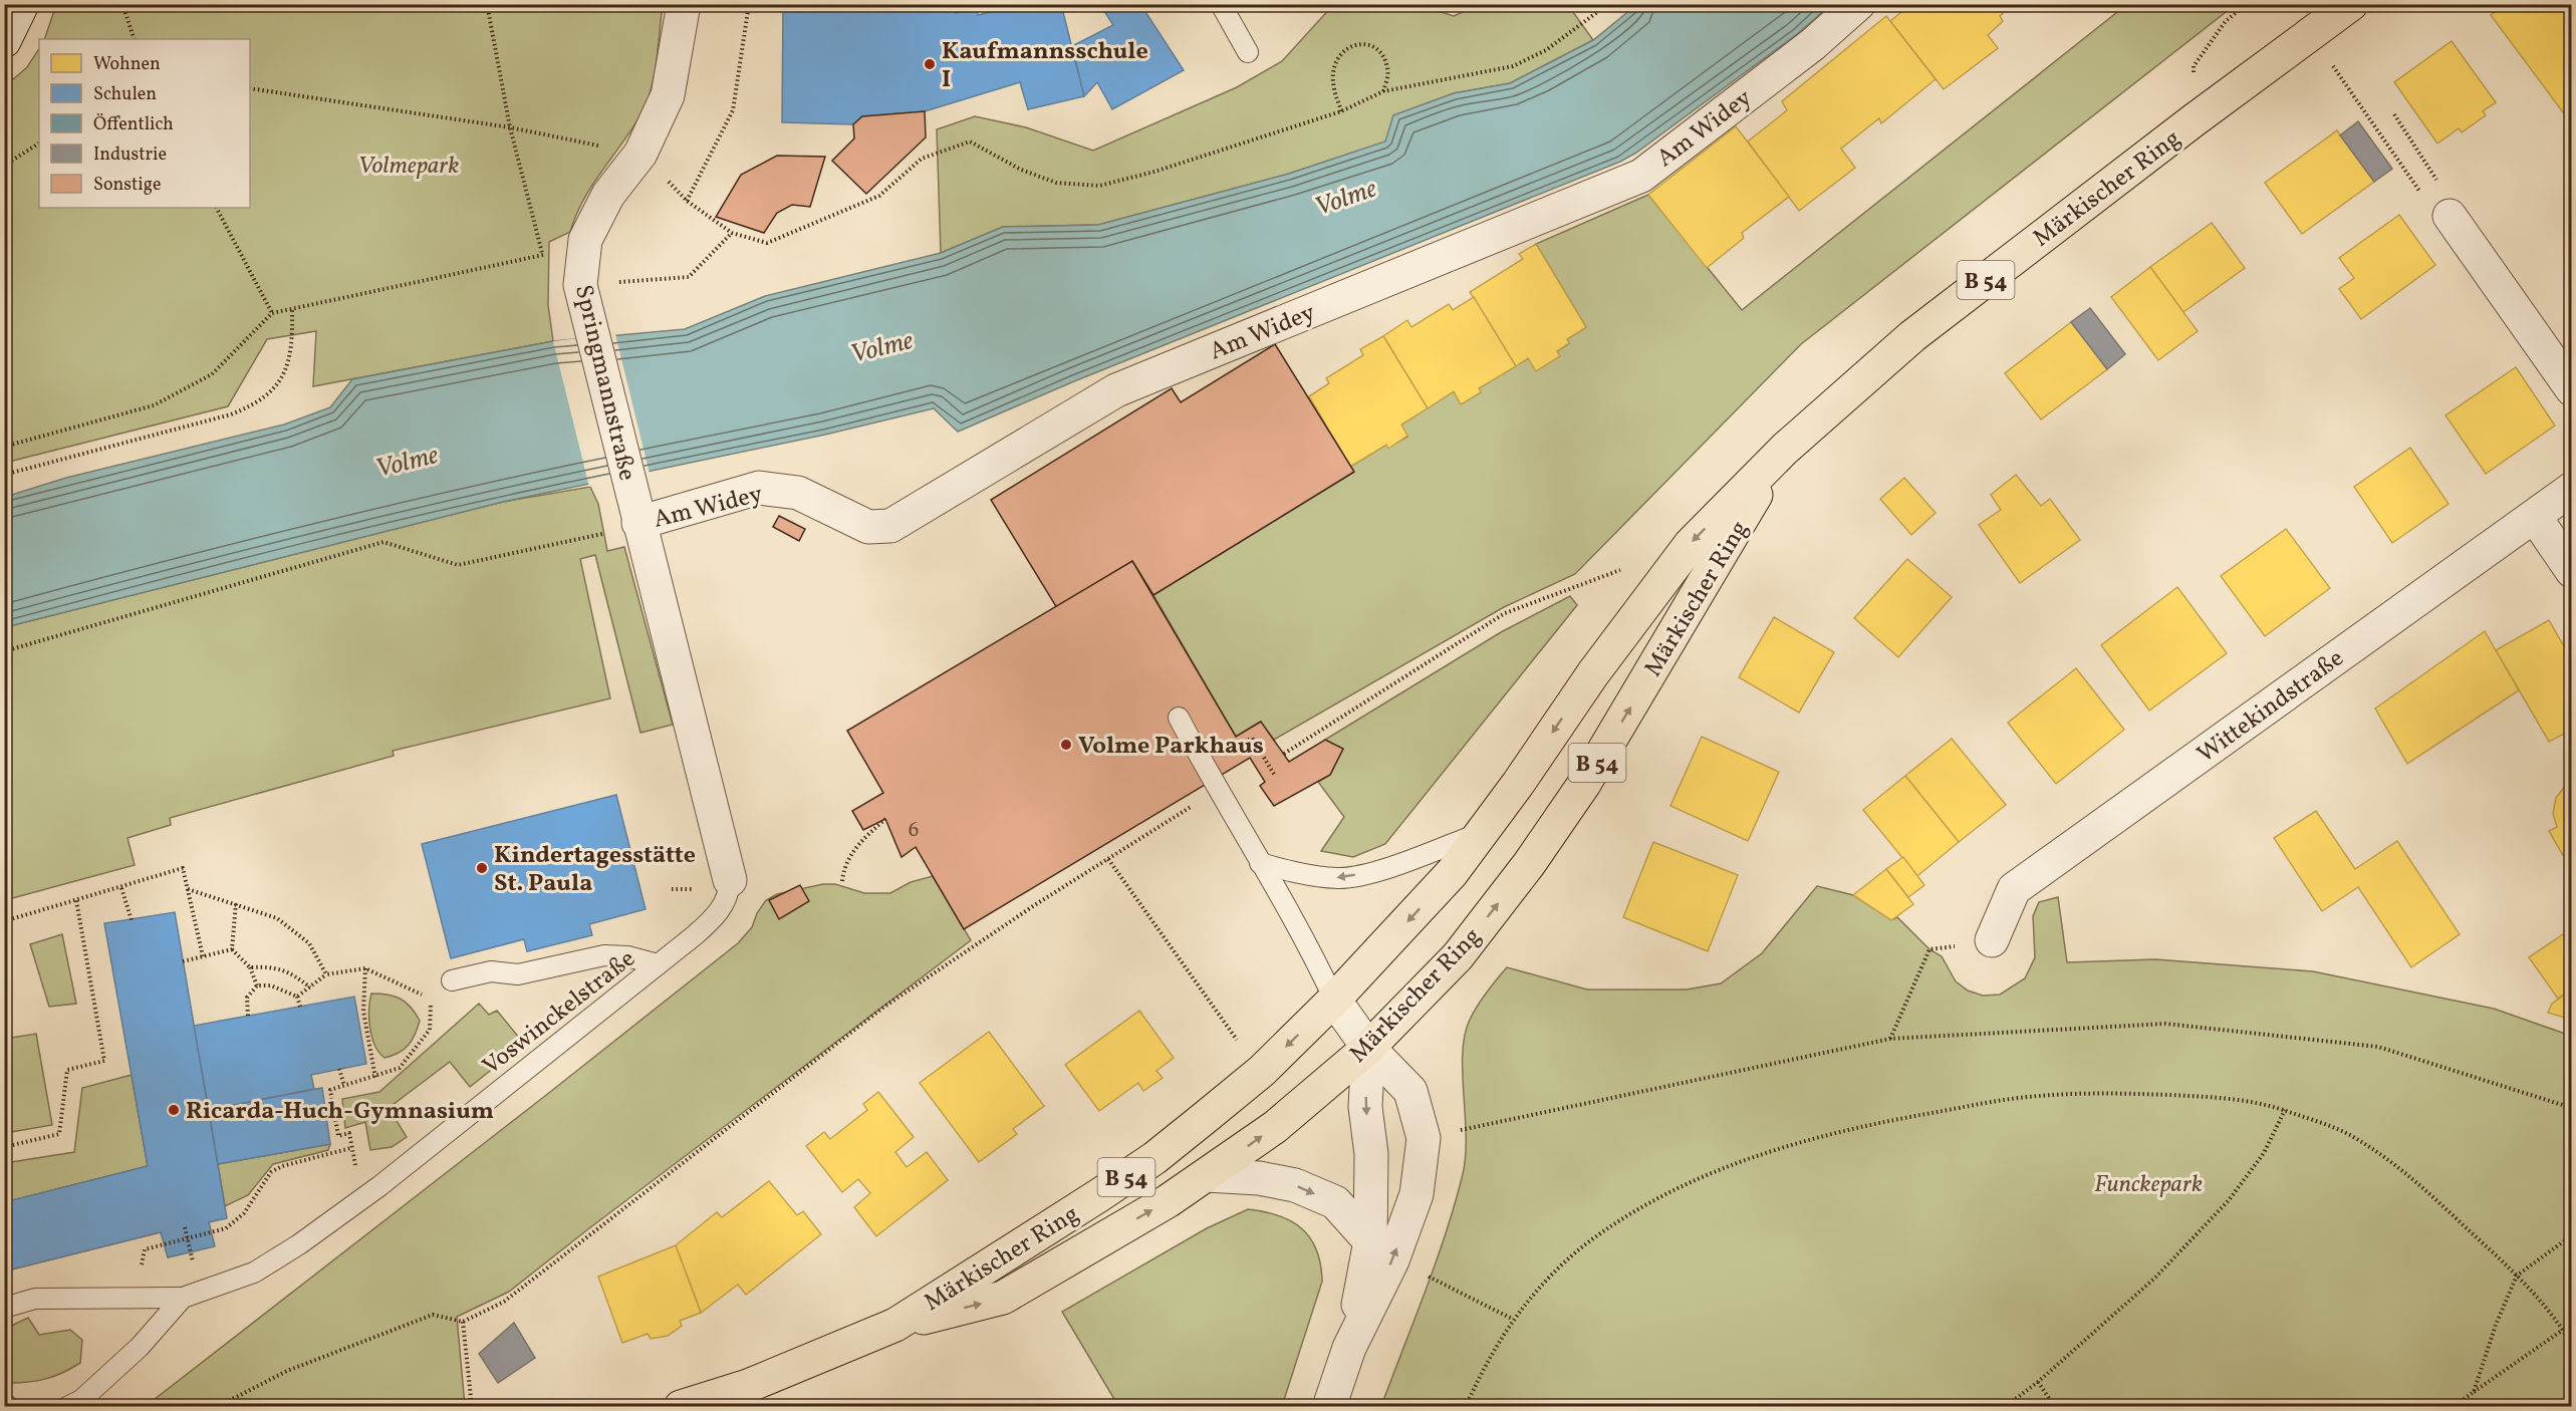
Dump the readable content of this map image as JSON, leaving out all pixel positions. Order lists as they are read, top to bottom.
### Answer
{
  "streets": {
    "main road": ["Märkischer Ring", "B 54"],
    "street": ["Am Widey", "Springmannstraße", "Wittekindstraße"],
    "lane": ["Voswinckelstraße"]
  },
  "crossings": [
    ["Am Widey", "Springmannstraße"],
    ["Springmannstraße", "Voswinckelstraße"]
  ],
  "water": ["Volme"],
  "parks": ["Volmepark", "Funckepark"],
  "places": [
    "Kaufmannsschule I",
    "Volme Parkhaus",
    "Kindertagesstätte St. Paula",
    "Ricarda-Huch-Gymnasium"
  ],
  "house_numbers": ["6"],
  "legend": [
    "Wohnen",
    "Schulen",
    "Öffentlich",
    "Industrie",
    "Sonstige"
  ]
}
